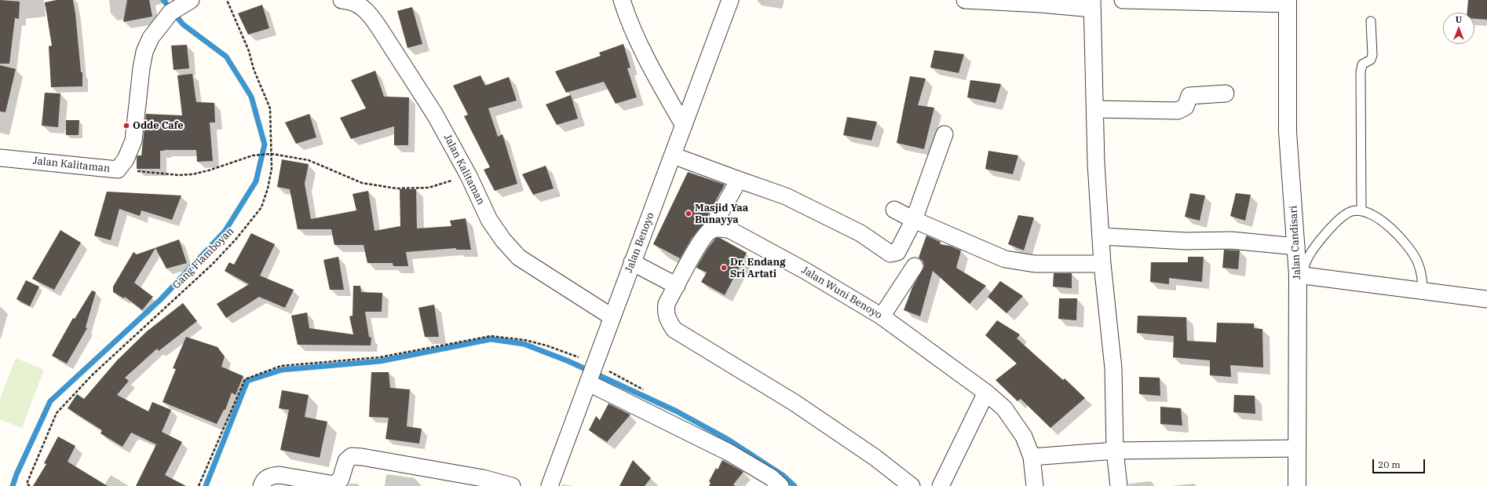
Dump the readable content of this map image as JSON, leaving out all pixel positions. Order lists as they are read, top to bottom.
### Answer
{
  "streets": {
    "street": [
      "Jalan Kalitaman",
      "Jalan Benoyo",
      "Jalan Candisari",
      "Jalan Wuni Benoyo"
    ],
    "path": ["Gang Flamboyan"]
  },
  "crossings": [
    ["Jalan Kalitaman", "Jalan Benoyo"]
  ],
  "places": ["Odde Cafe", "Masjid Yaa Bunayya", "Dr. Endang Sri Artati"],
  "scale_bar": "20 m",
  "north": "top"
}
